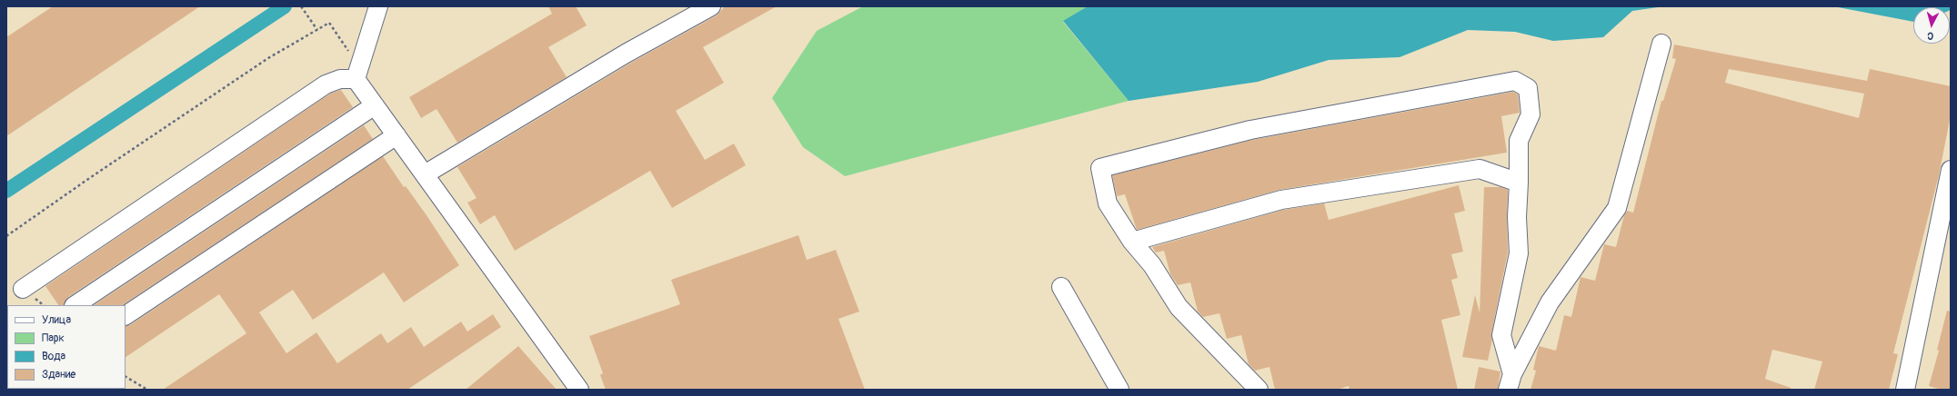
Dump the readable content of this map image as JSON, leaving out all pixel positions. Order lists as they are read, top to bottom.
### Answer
{
  "legend": [
    "Улица",
    "Парк",
    "Вода",
    "Здание"
  ],
  "north": "bottom"
}
